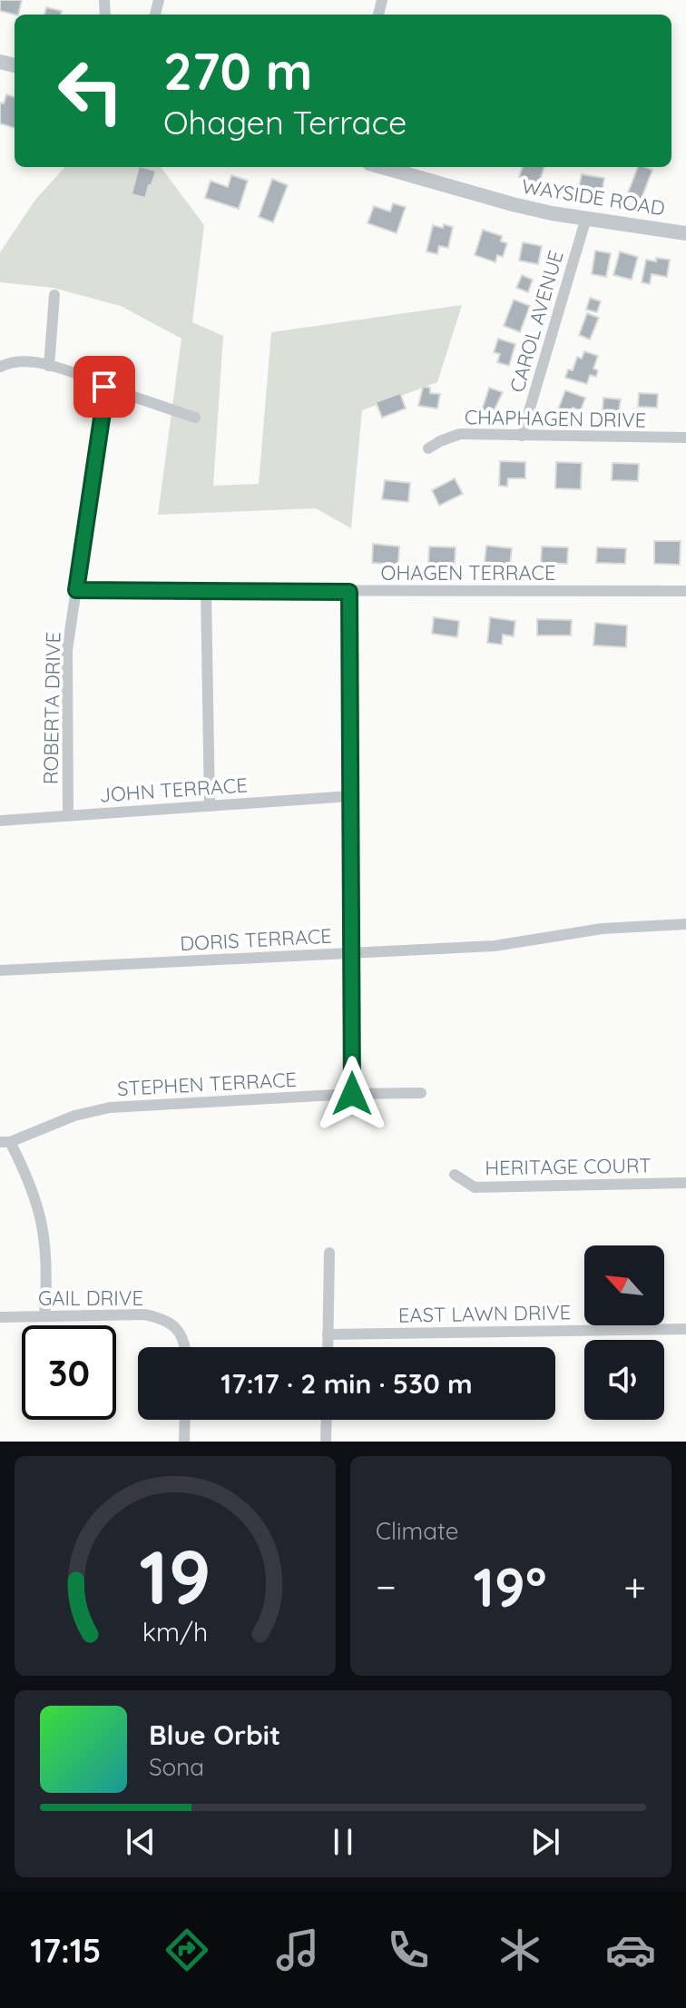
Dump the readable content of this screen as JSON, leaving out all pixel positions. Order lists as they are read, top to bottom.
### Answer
{
  "streets": {
    "street": [
      "WAYSIDE ROAD",
      "CAROL AVENUE",
      "CHAPHAGEN DRIVE",
      "OHAGEN TERRACE",
      "ROBERTA DRIVE",
      "JOHN TERRACE",
      "DORIS TERRACE",
      "STEPHEN TERRACE",
      "HERITAGE COURT",
      "GAIL DRIVE",
      "EAST LAWN DRIVE"
    ]
  },
  "crossings": [
    ["WAYSIDE ROAD", "CAROL AVENUE"],
    ["CAROL AVENUE", "CHAPHAGEN DRIVE"],
    ["OHAGEN TERRACE", "ROBERTA DRIVE"],
    ["ROBERTA DRIVE", "JOHN TERRACE"]
  ],
  "north": "top left",
  "page": {
    "turn": ["270 m", "Ohagen Terrace"],
    "limit": "30",
    "trip": "17:17 · 2 min · 530 m",
    "tile": "Climate",
    "heat": ["−", "19°", "+"],
    "song": ["Blue Orbit", "Sona"],
    "tabs": "17:15",
    "gauge": ["19", "km/h"]
  }
}
